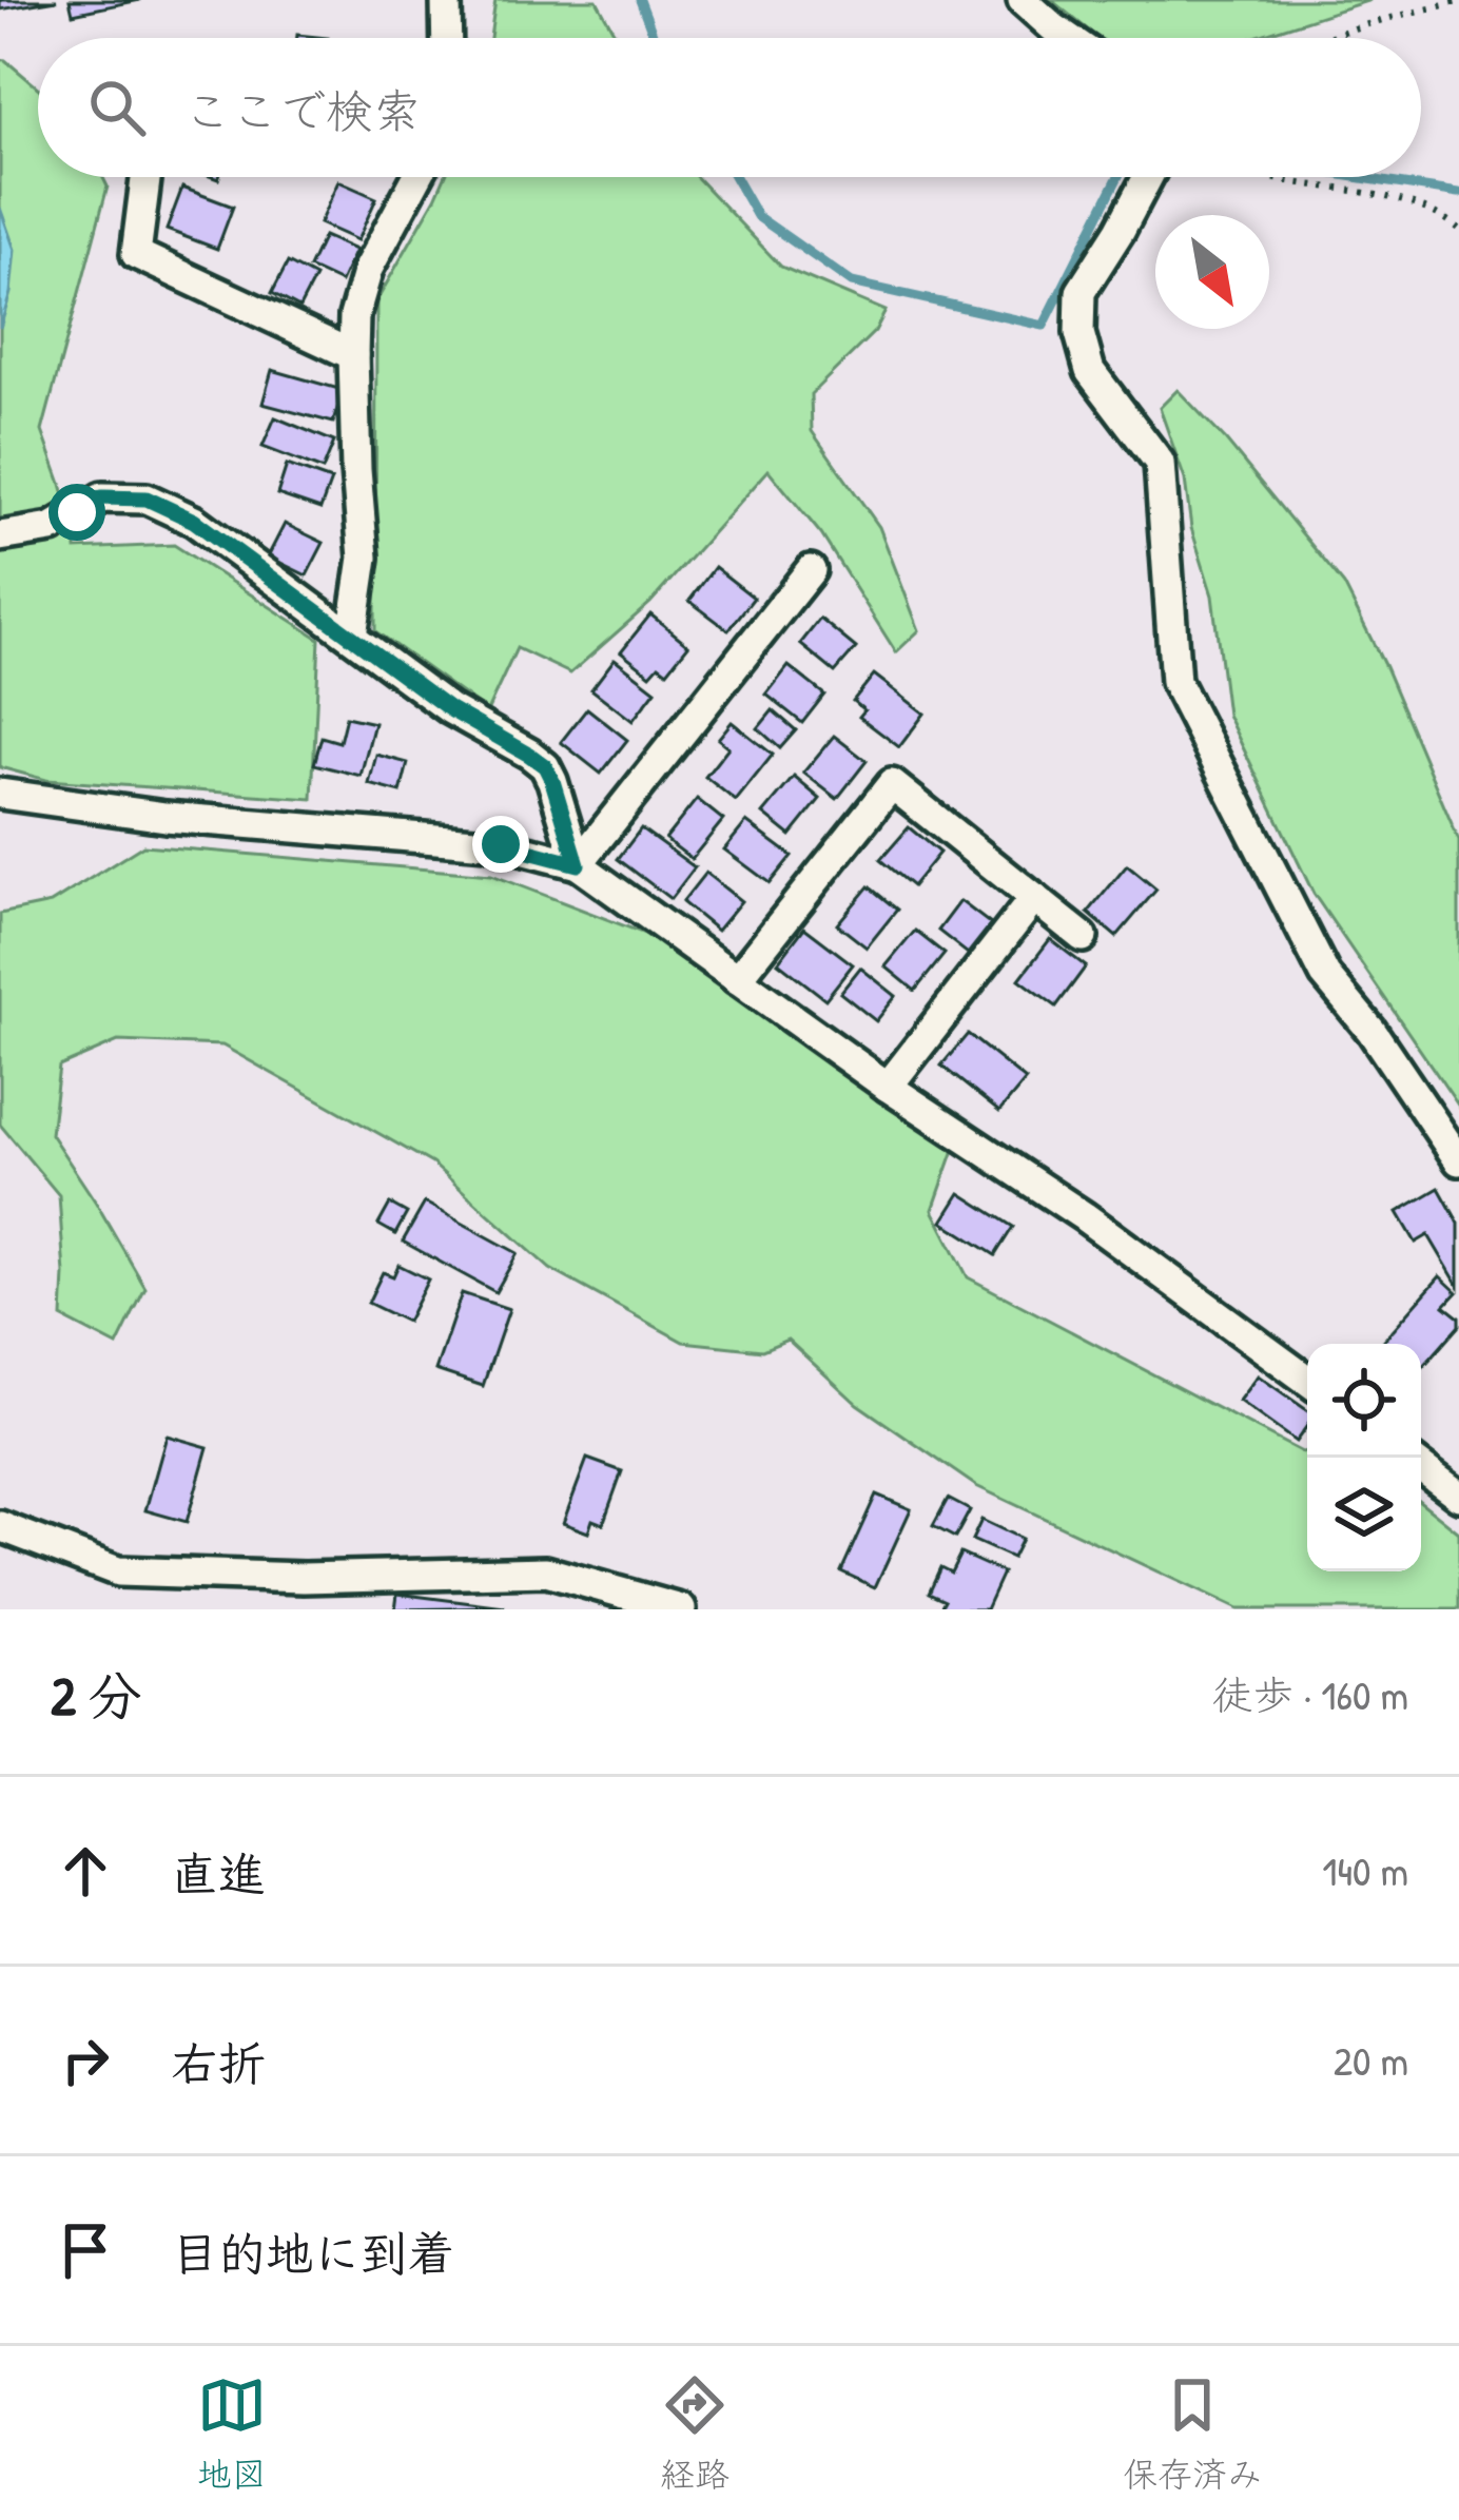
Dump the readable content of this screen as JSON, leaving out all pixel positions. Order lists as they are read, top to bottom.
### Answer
{
  "north": "bottom right",
  "page": {
    "search": "ここで検索",
    "heading": ["2 分", "徒歩 · 160 m"],
    "list": [
      ["直進", "140 m"],
      ["右折", "20 m"],
      "目的地に到着"
    ],
    "nav": ["地図", "経路", "保存済み"]
  }
}
